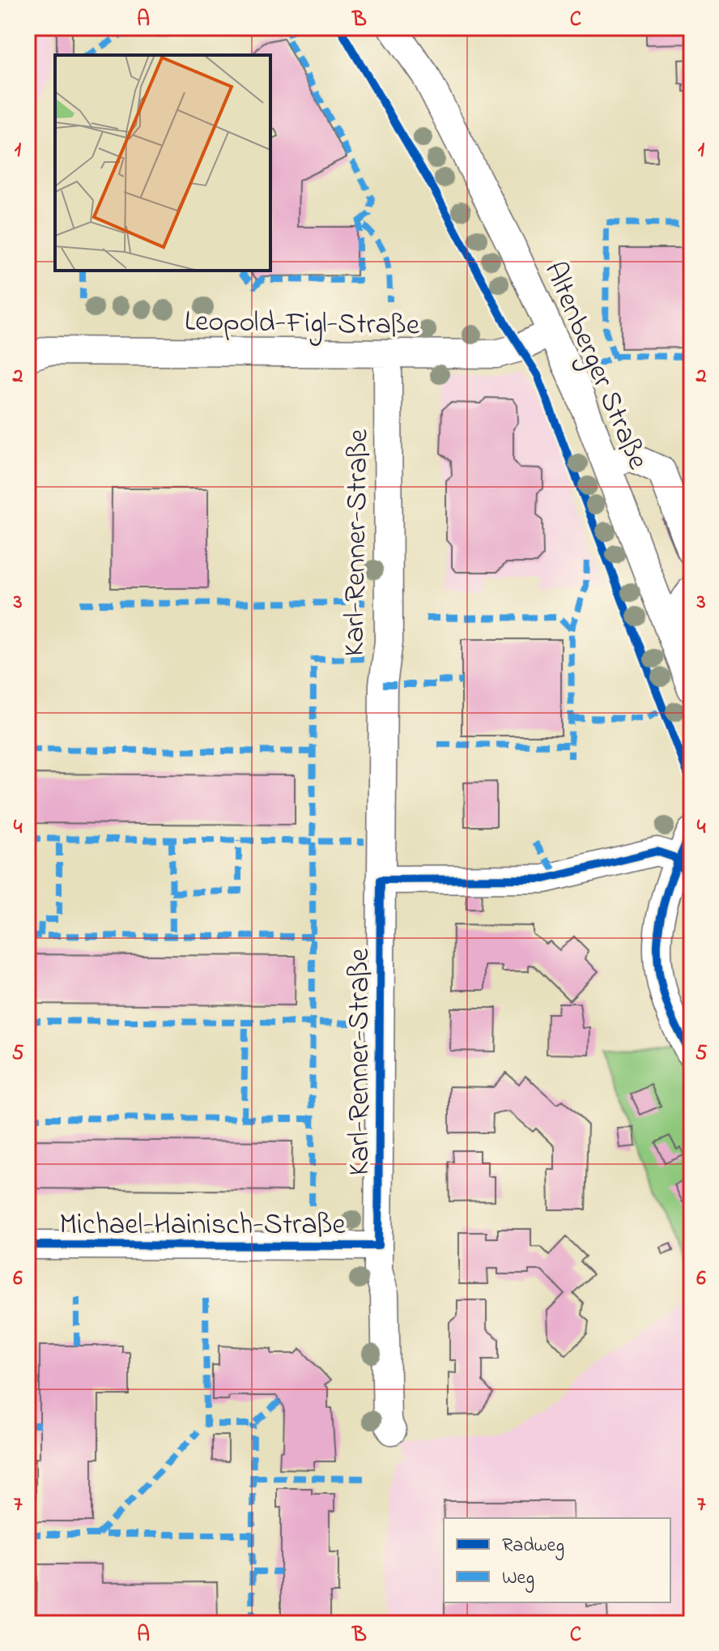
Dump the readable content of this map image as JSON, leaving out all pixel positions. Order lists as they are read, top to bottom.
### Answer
{
  "streets": {
    "street": [
      "Leopold-Figl-Straße",
      "Altenberger Straße",
      "Karl-Renner-Straße",
      "Michael-Hainisch-Straße"
    ]
  },
  "crossings": [
    ["Leopold-Figl-Straße", "Altenberger Straße"],
    ["Leopold-Figl-Straße", "Karl-Renner-Straße"],
    ["Karl-Renner-Straße", "Michael-Hainisch-Straße"]
  ],
  "legend": ["Radweg", "Weg"],
  "grid": {
    "columns": ["A", "B", "C"],
    "rows": [
      "1",
      "2",
      "3",
      "4",
      "5",
      "6",
      "7"
    ]
  }
}
